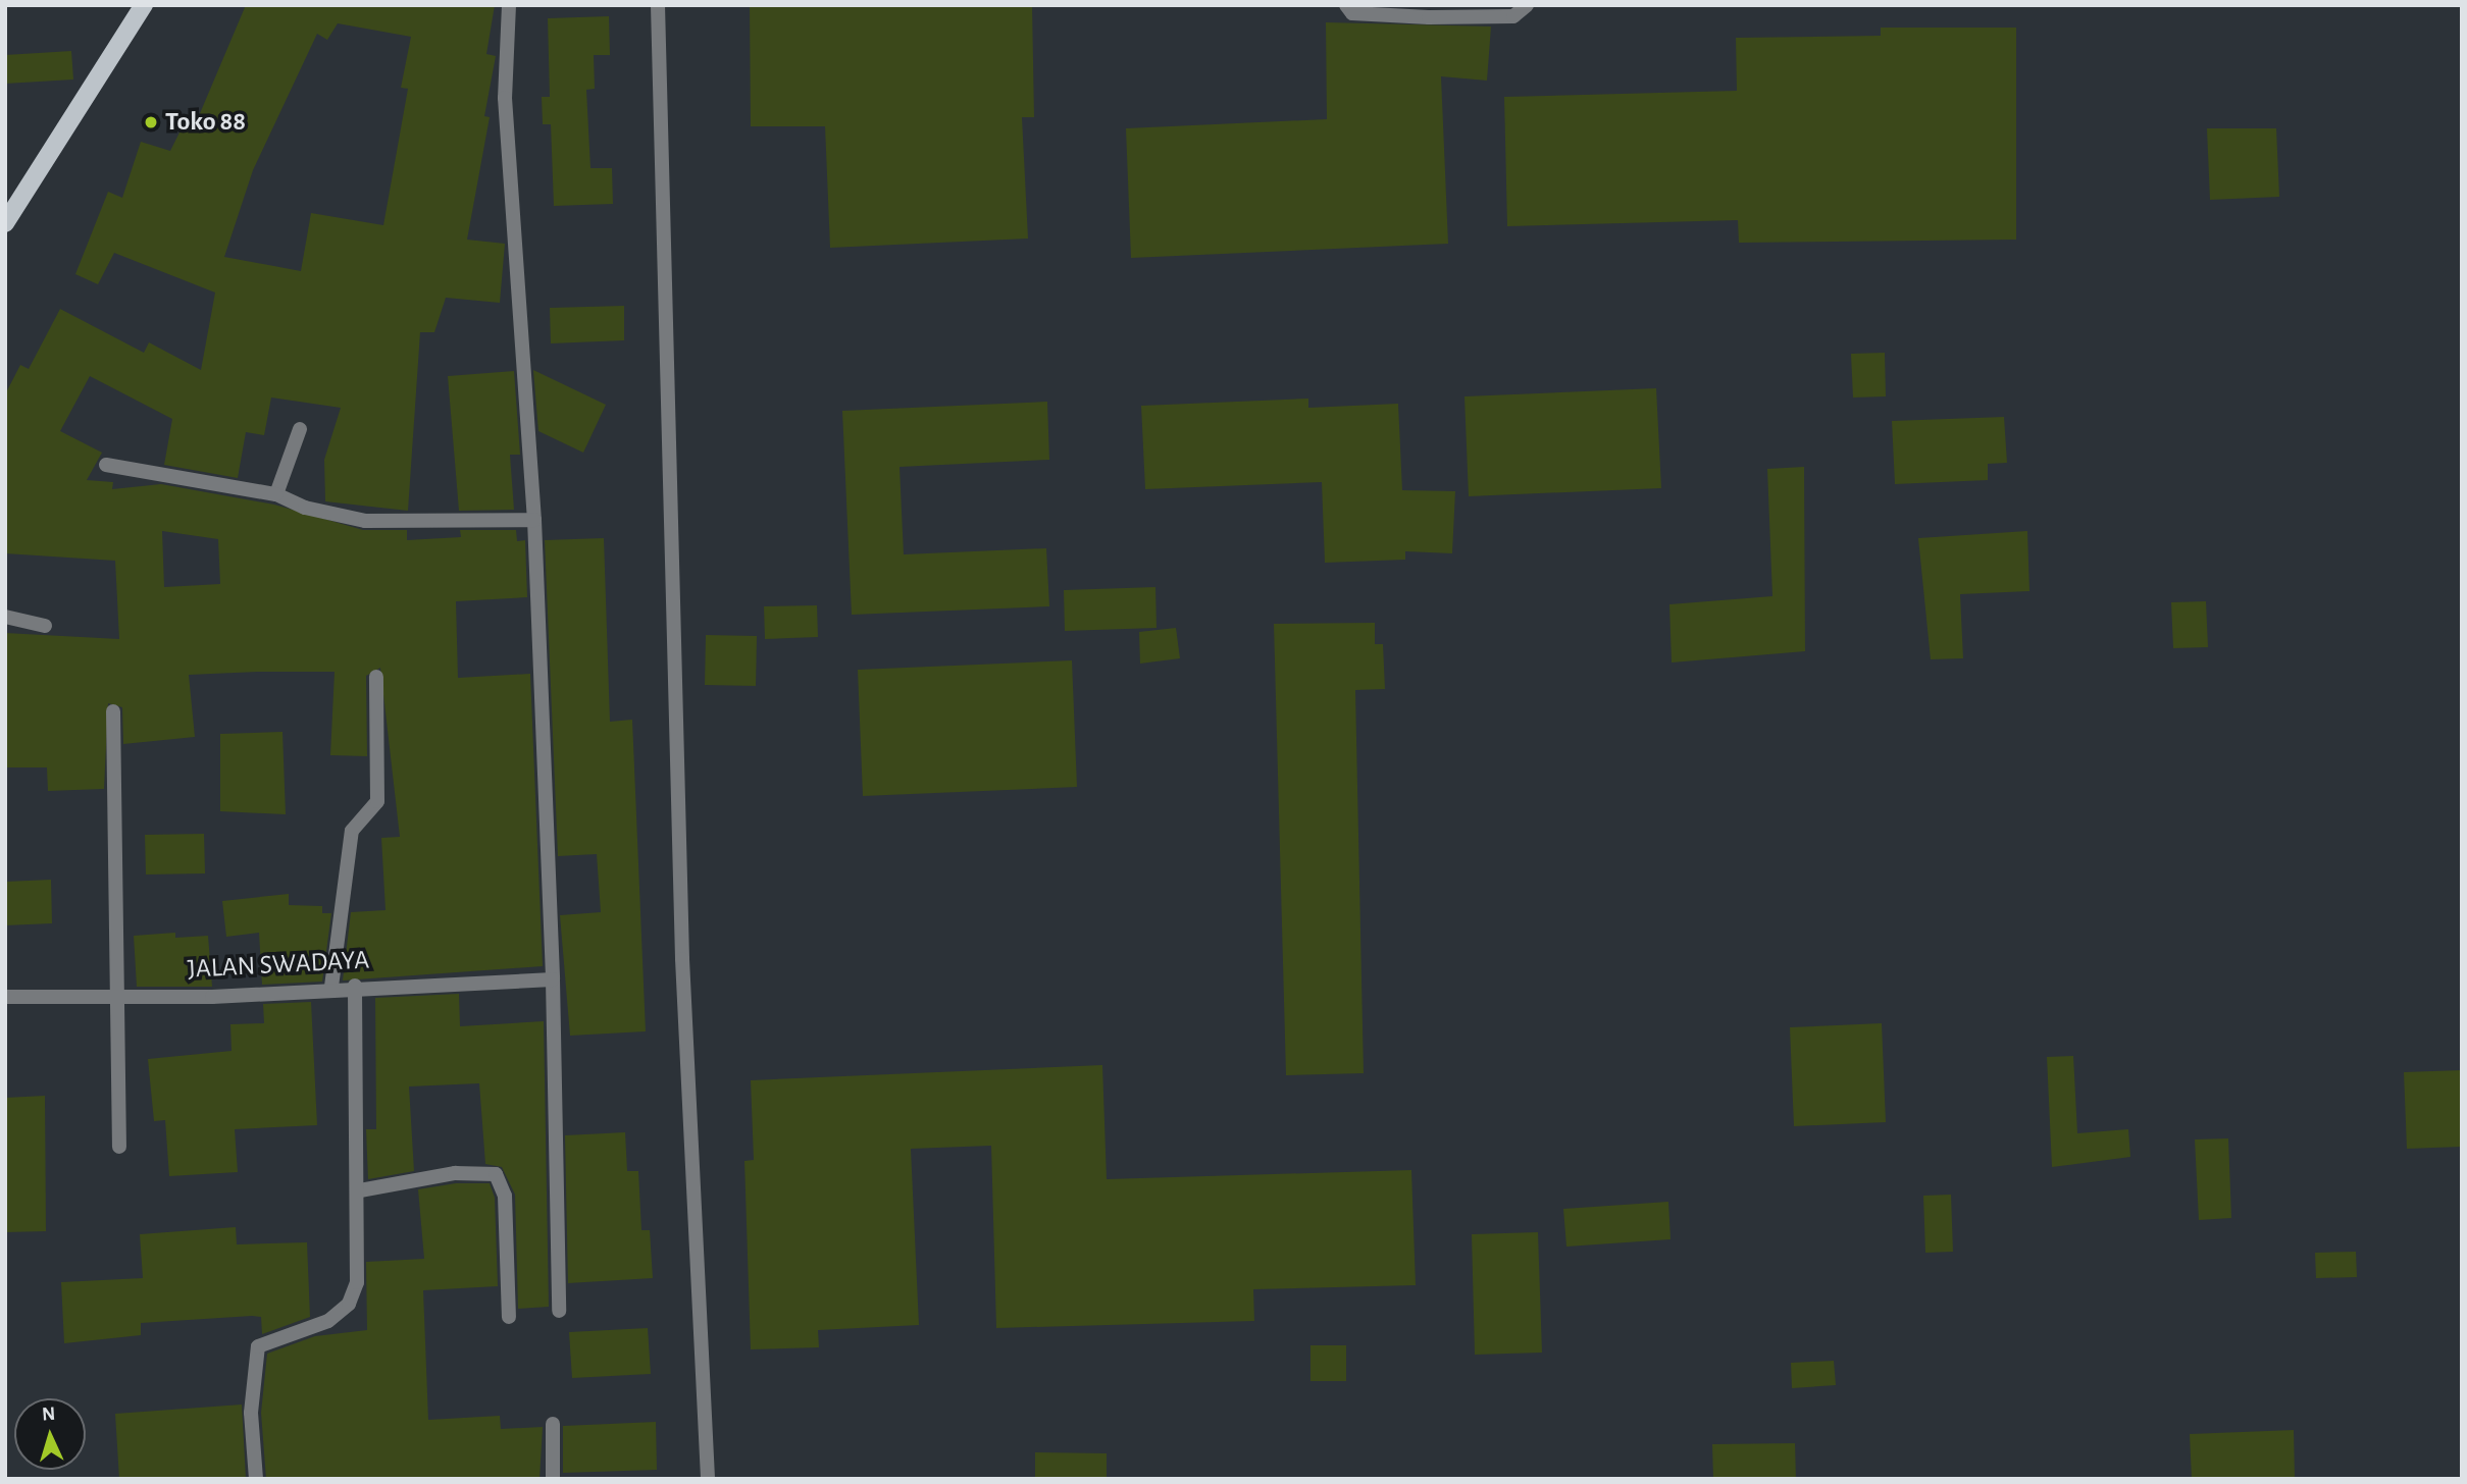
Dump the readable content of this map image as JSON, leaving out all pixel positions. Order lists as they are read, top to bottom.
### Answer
{
  "streets": {
    "street": ["JALAN SWADAYA"]
  },
  "places": ["Toko 88"],
  "north": "top"
}
